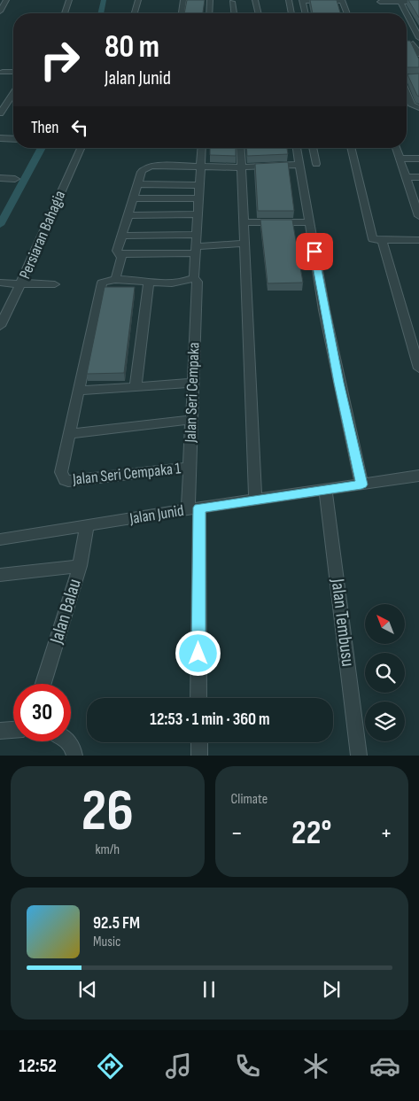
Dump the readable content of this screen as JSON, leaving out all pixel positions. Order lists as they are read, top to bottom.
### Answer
{
  "streets": {
    "street": [
      "Persiaran Bahagia",
      "Jalan Seri Cempaka",
      "Jalan Seri Cempaka 1",
      "Jalan Junid",
      "Jalan Balau",
      "Jalan Tembusu"
    ]
  },
  "crossings": [
    ["Jalan Seri Cempaka", "Jalan Seri Cempaka 1"],
    ["Jalan Seri Cempaka", "Jalan Junid"],
    ["Jalan Junid", "Jalan Balau"],
    ["Jalan Junid", "Jalan Tembusu"]
  ],
  "north": "top left",
  "page": {
    "turn": ["80 m", "Jalan Junid"],
    "then": "Then",
    "limit": "30",
    "trip": "12:53 · 1 min · 360 m",
    "tile": [
      ["26", "km/h"],
      "Climate"
    ],
    "heat": ["−", "22°", "+"],
    "song": ["92.5 FM", "Music"],
    "tabs": "12:52"
  }
}
